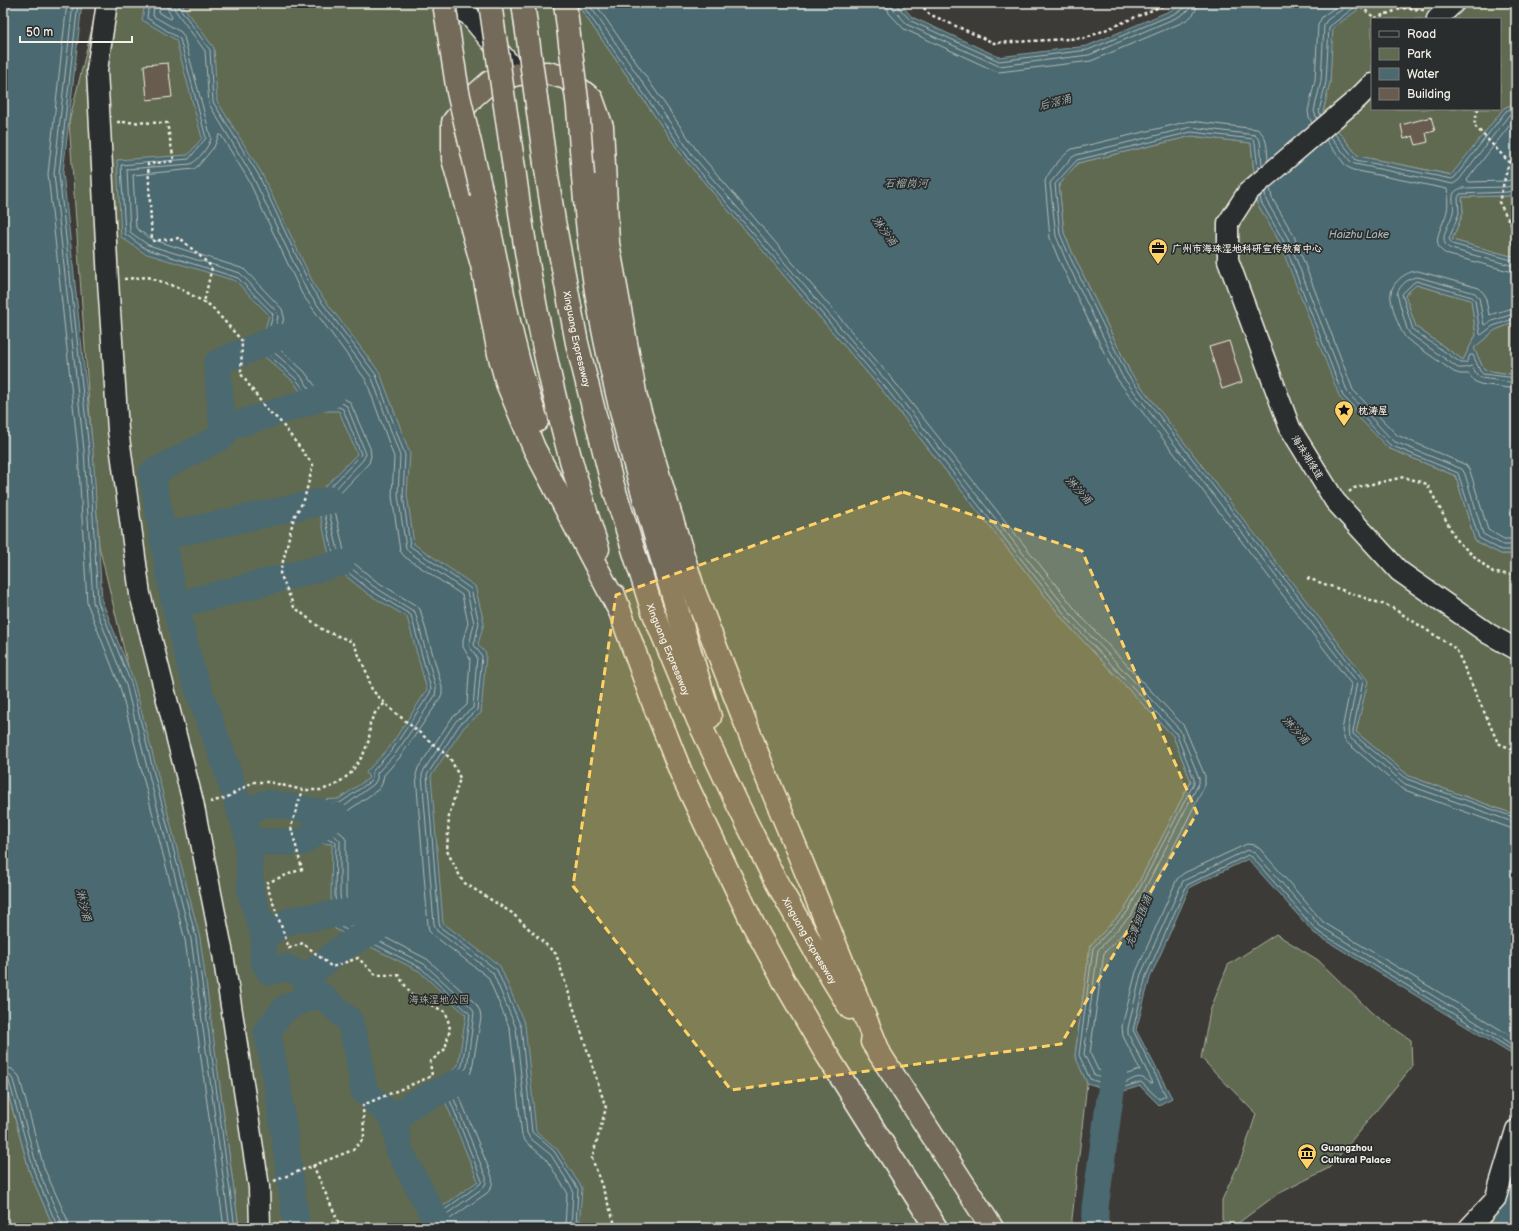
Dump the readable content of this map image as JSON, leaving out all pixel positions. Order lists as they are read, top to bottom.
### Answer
{
  "streets": {
    "highway": ["Xinguang Expressway"],
    "street": ["海珠湖绿道"]
  },
  "water": [
    "后滘涌",
    "石榴岗河",
    "淋沙涌",
    "Haizhu Lake",
    "龙潭细围涌"
  ],
  "parks": ["海珠湿地公园"],
  "places": {
    "office": ["广州市海珠湿地科研宣传教育中心"],
    "place": ["枕涛屋"],
    "museum": ["Guangzhou Cultural Palace"]
  },
  "legend": [
    "Road",
    "Park",
    "Water",
    "Building"
  ],
  "scale_bar": "50 m"
}
